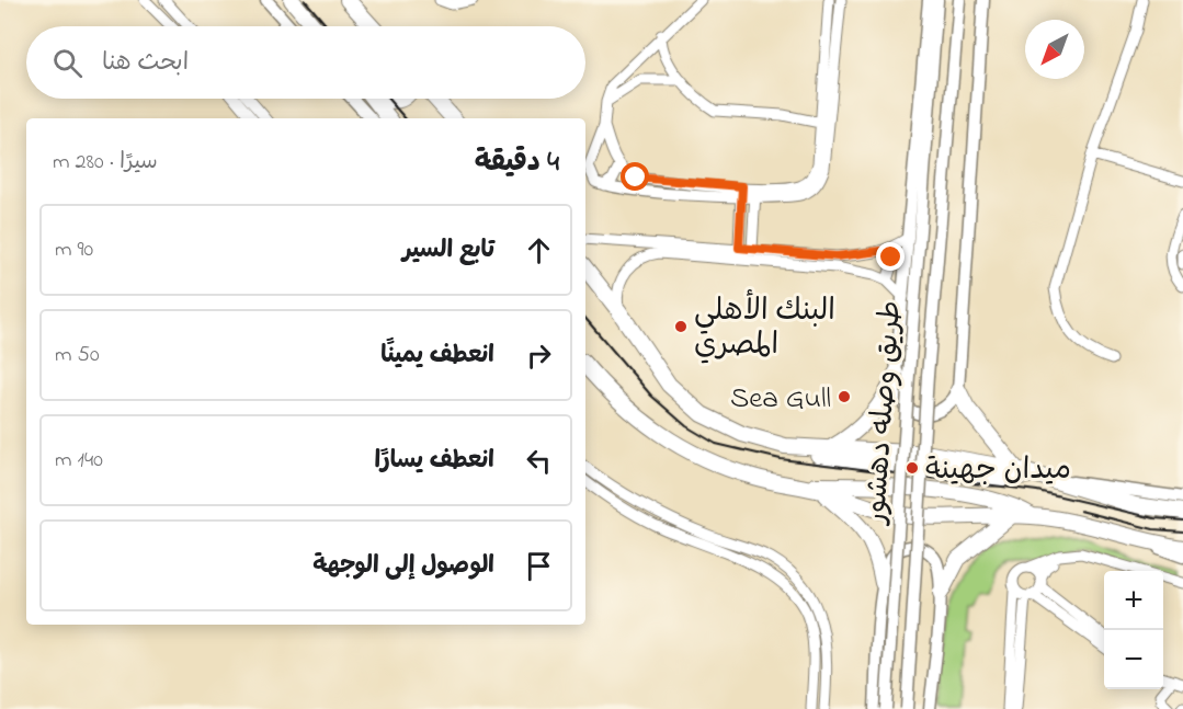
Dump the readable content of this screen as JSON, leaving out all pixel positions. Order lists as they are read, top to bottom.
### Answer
{
  "streets": {
    "main road": ["طريق وصله دهشور"]
  },
  "places": ["البنك الأهلي المصري", "Sea Gull", "ميدان جهينة"],
  "north": "bottom left",
  "page": {
    "search": "ابحث هنا",
    "heading": ["4 دقيقة", "سيرًا · 280 m"],
    "list": [
      ["تابع السير", "90 m"],
      ["انعطف يمينًا", "50 m"],
      ["انعطف يسارًا", "140 m"],
      "الوصول إلى الوجهة"
    ],
    "map_buttons": ["+", "−"]
  }
}
